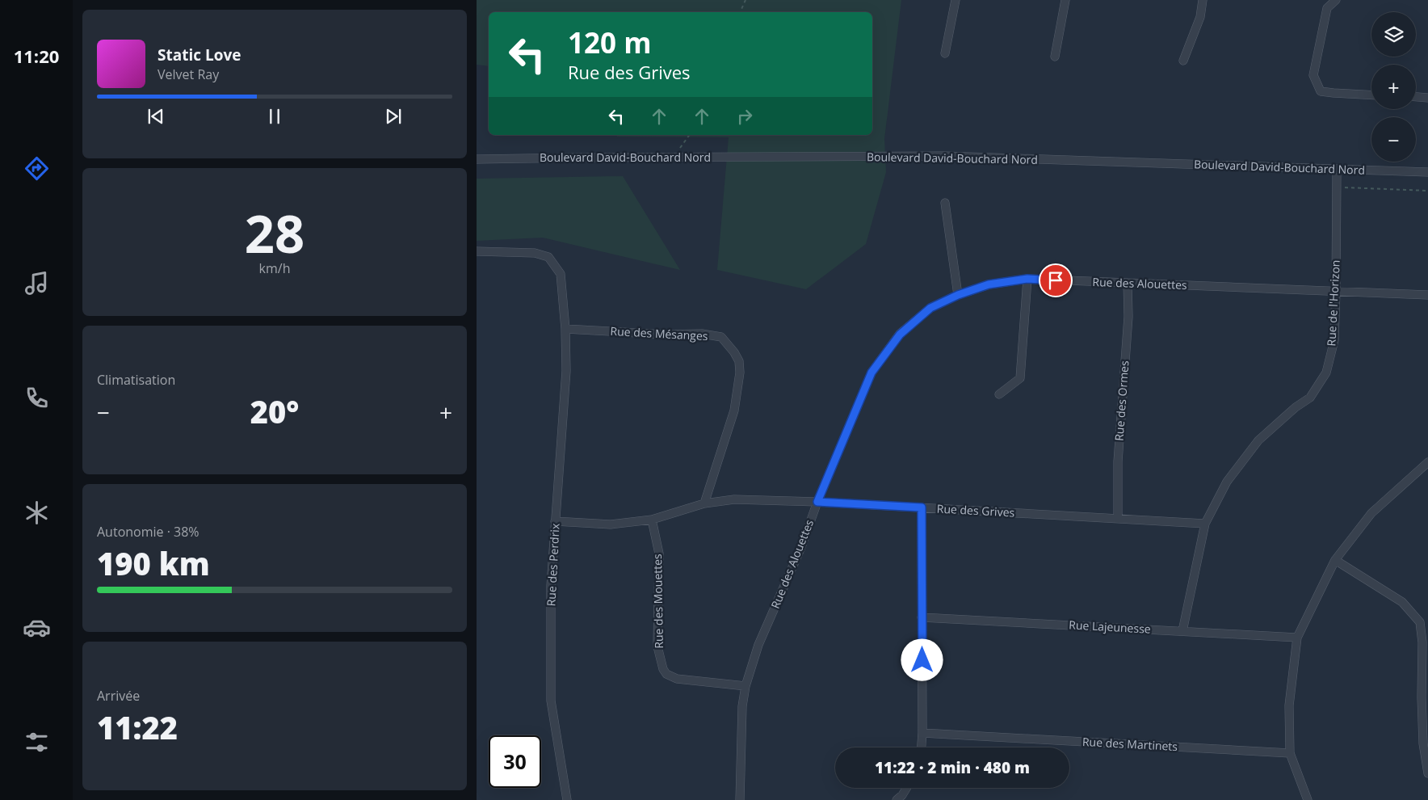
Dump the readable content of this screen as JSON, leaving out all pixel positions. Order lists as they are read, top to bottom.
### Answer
{
  "streets": {
    "street": [
      "Boulevard David-Bouchard Nord",
      "Rue des Alouettes",
      "Rue de l'Horizon",
      "Rue des Mésanges",
      "Rue des Ormes",
      "Rue des Grives",
      "Rue des Perdrix",
      "Rue des Mouettes",
      "Rue Lajeunesse",
      "Rue des Martinets"
    ]
  },
  "crossings": [
    ["Boulevard David-Bouchard Nord", "Rue de l'Horizon"],
    ["Rue des Alouettes", "Rue de l'Horizon"],
    ["Rue des Alouettes", "Rue des Ormes"],
    ["Rue des Alouettes", "Rue des Grives"],
    ["Rue des Alouettes", "Rue des Mouettes"],
    ["Rue de l'Horizon", "Rue des Grives"],
    ["Rue de l'Horizon", "Rue Lajeunesse"],
    ["Rue des Mésanges", "Rue des Grives"],
    ["Rue des Mésanges", "Rue des Perdrix"],
    ["Rue des Ormes", "Rue des Grives"],
    ["Rue des Grives", "Rue des Perdrix"],
    ["Rue des Grives", "Rue des Mouettes"]
  ],
  "page": {
    "tabs": "11:20",
    "map_buttons": ["+", "−"],
    "turn": ["120 m", "Rue des Grives"],
    "song": ["Static Love", "Velvet Ray"],
    "tile": [
      ["28", "km/h"],
      "Climatisation",
      ["Autonomie · 38%", "190 km"],
      ["Arrivée", "11:22"]
    ],
    "heat": ["−", "20°", "+"],
    "limit": "30",
    "trip": "11:22 · 2 min · 480 m"
  }
}
